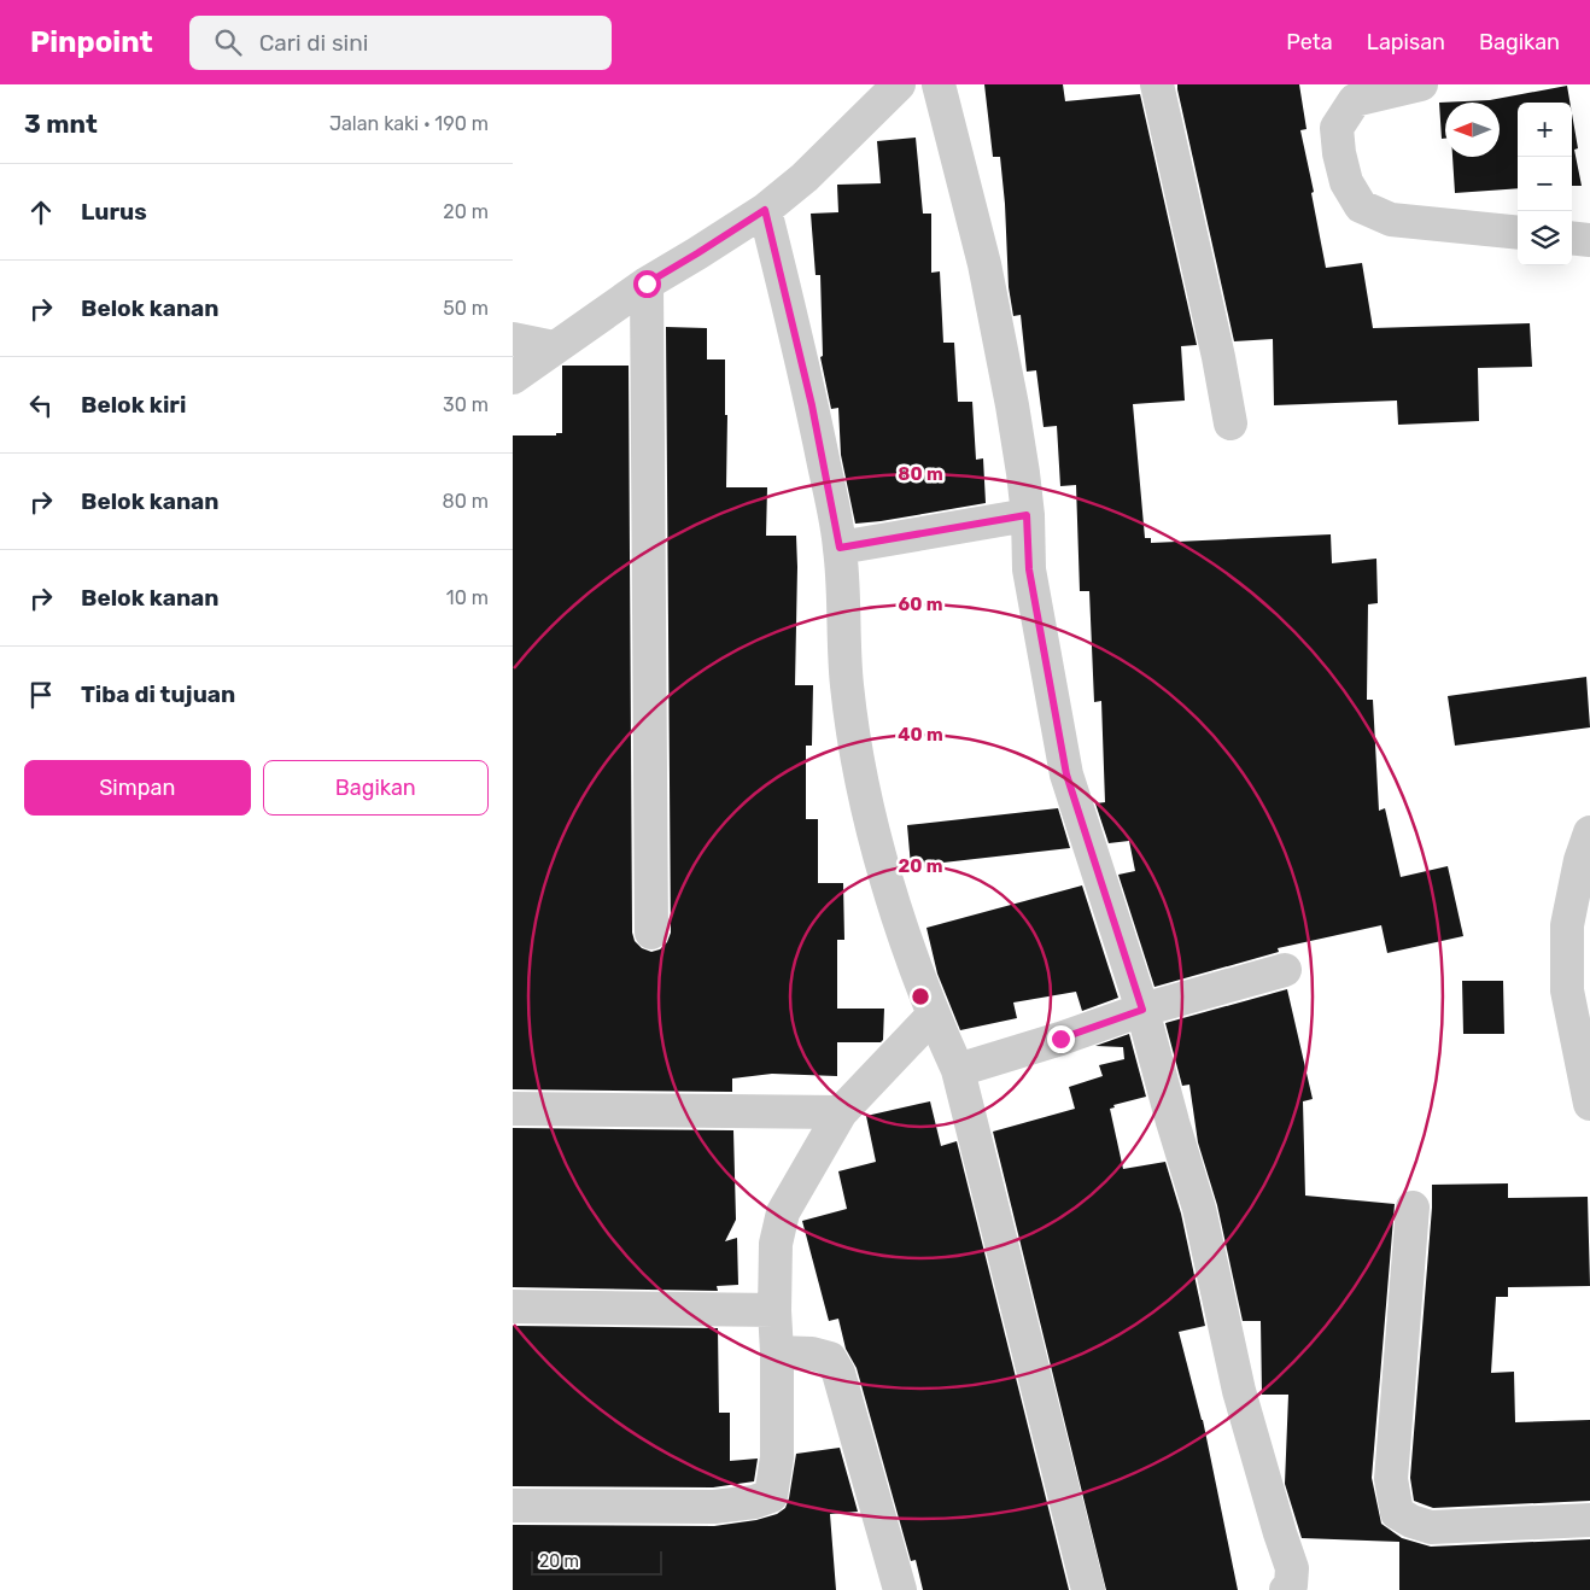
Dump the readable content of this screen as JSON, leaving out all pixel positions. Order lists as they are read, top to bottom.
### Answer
{
  "scale_bar": "20 m",
  "north": "left",
  "page": {
    "header": "Pinpoint",
    "search": "Cari di sini",
    "nav": ["Peta", "Lapisan", "Bagikan"],
    "heading": ["3 mnt", "Jalan kaki · 190 m"],
    "map_buttons": ["+", "−"],
    "list": [
      ["Lurus", "20 m"],
      ["Belok kanan", "50 m"],
      ["Belok kiri", "30 m"],
      ["Belok kanan", "80 m"],
      ["Belok kanan", "10 m"],
      "Tiba di tujuan"
    ],
    "buttons": ["Simpan", "Bagikan"],
    "scale": "20 m"
  },
  "rings": [
    "80 m",
    "60 m",
    "40 m",
    "20 m"
  ]
}
